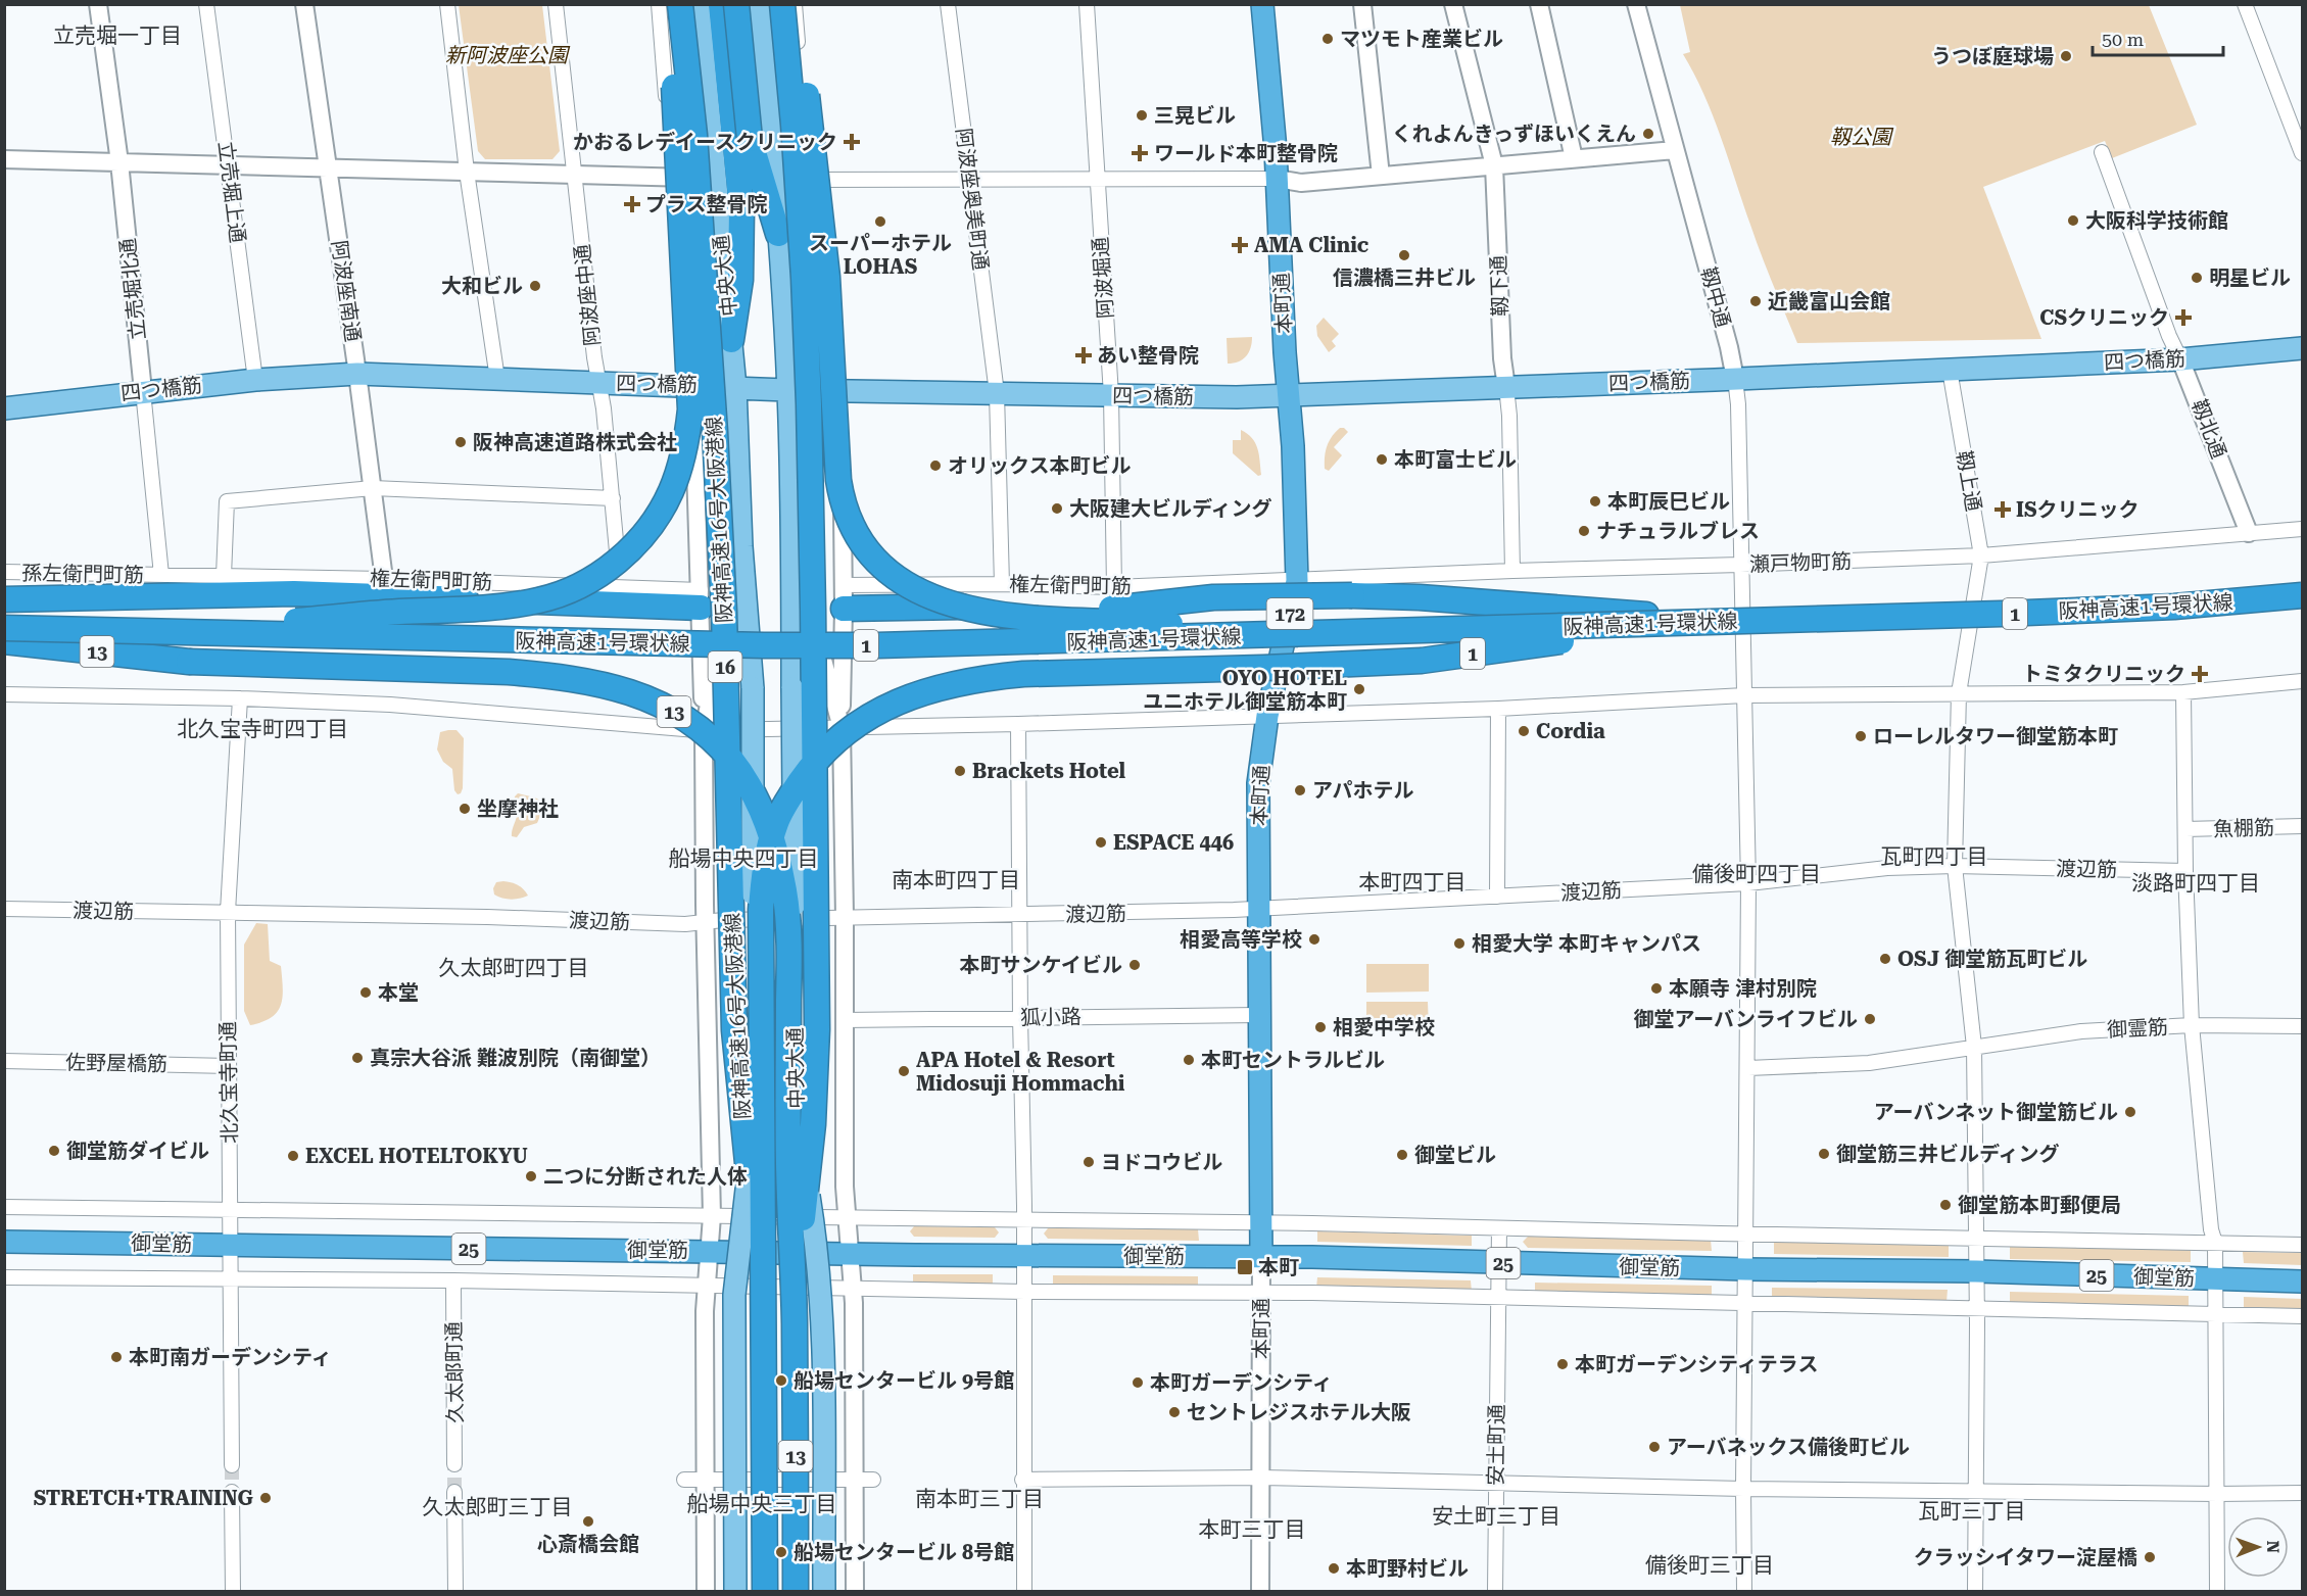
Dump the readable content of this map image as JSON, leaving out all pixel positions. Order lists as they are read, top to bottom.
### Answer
{
  "streets": {
    "highway": [
      "本町通",
      "阪神高速16号大阪港線",
      "阪神高速1号環状線",
      "172",
      "1",
      "13",
      "16",
      "御堂筋",
      "25"
    ],
    "main road": ["中央大通", "四つ橋筋"],
    "street": [
      "立売堀上通",
      "阿波座奥美町通",
      "阿波堀通",
      "靱下通",
      "立売堀北通",
      "阿波座南通",
      "阿波座中通",
      "靱中通",
      "靱北通",
      "靱上通",
      "瀬戸物町筋",
      "孫左衛門町筋",
      "権左衛門町筋",
      "魚棚筋",
      "渡辺筋",
      "狐小路",
      "御霊筋",
      "佐野屋橋筋",
      "北久宝寺町通",
      "久太郎町通",
      "安土町通"
    ]
  },
  "crossings": [
    ["立売堀上通", "四つ橋筋"],
    ["阿波座奥美町通", "四つ橋筋"],
    ["阿波座奥美町通", "権左衛門町筋"],
    ["中央大通", "四つ橋筋"],
    ["中央大通", "渡辺筋"],
    ["中央大通", "狐小路"],
    ["中央大通", "御堂筋"],
    ["阿波堀通", "四つ橋筋"],
    ["阿波堀通", "権左衛門町筋"],
    ["靱下通", "四つ橋筋"],
    ["靱下通", "瀬戸物町筋"],
    ["立売堀北通", "四つ橋筋"],
    ["立売堀北通", "孫左衛門町筋"],
    ["立売堀北通", "権左衛門町筋"],
    ["阿波座南通", "四つ橋筋"],
    ["阿波座南通", "権左衛門町筋"],
    ["阿波座中通", "四つ橋筋"],
    ["阿波座中通", "権左衛門町筋"],
    ["靱中通", "四つ橋筋"],
    ["靱中通", "瀬戸物町筋"],
    ["靱中通", "渡辺筋"],
    ["靱中通", "御霊筋"],
    ["靱中通", "御堂筋"],
    ["本町通", "四つ橋筋"],
    ["本町通", "瀬戸物町筋"],
    ["本町通", "権左衛門町筋"],
    ["本町通", "渡辺筋"],
    ["本町通", "狐小路"],
    ["本町通", "御堂筋"],
    ["四つ橋筋", "靱北通"],
    ["四つ橋筋", "靱上通"],
    ["靱北通", "瀬戸物町筋"],
    ["靱上通", "瀬戸物町筋"],
    ["靱上通", "渡辺筋"],
    ["靱上通", "御霊筋"],
    ["靱上通", "御堂筋"],
    ["阪神高速16号大阪港線", "1"],
    ["阪神高速16号大阪港線", "13"],
    ["瀬戸物町筋", "権左衛門町筋"],
    ["孫左衛門町筋", "権左衛門町筋"],
    ["阪神高速1号環状線", "1"],
    ["1", "13"],
    ["渡辺筋", "北久宝寺町通"],
    ["佐野屋橋筋", "北久宝寺町通"],
    ["北久宝寺町通", "御堂筋"],
    ["御堂筋", "安土町通"]
  ],
  "districts": [
    "立売堀一丁目",
    "北久宝寺町四丁目",
    "瓦町四丁目",
    "船場中央四丁目",
    "備後町四丁目",
    "南本町四丁目",
    "本町四丁目",
    "淡路町四丁目",
    "久太郎町四丁目",
    "南本町三丁目",
    "船場中央三丁目",
    "久太郎町三丁目",
    "瓦町三丁目",
    "安土町三丁目",
    "本町三丁目",
    "備後町三丁目"
  ],
  "parks": ["新阿波座公園", "靱公園"],
  "places": {
    "other": [
      "マツモト産業ビル",
      "うつぼ庭球場",
      "三晃ビル",
      "くれよんきっずほいくえん",
      "大阪科学技術館",
      "スーパーホテル LOHAS",
      "信濃橋三井ビル",
      "明星ビル",
      "大和ビル",
      "近畿富山会館",
      "阪神高速道路株式会社",
      "本町富士ビル",
      "オリックス本町ビル",
      "本町辰巳ビル",
      "大阪建大ビルディング",
      "ナチュラルブレス",
      "OYO HOTEL ユニホテル御堂筋本町",
      "Cordia",
      "ローレルタワー御堂筋本町",
      "Brackets Hotel",
      "アパホテル",
      "坐摩神社",
      "ESPACE 446",
      "相愛高等学校",
      "相愛大学 本町キャンパス",
      "OSJ 御堂筋瓦町ビル",
      "本町サンケイビル",
      "本願寺 津村別院",
      "本堂",
      "御堂アーバンライフビル",
      "相愛中学校",
      "真宗大谷派 難波別院（南御堂）",
      "本町セントラルビル",
      "APA Hotel & Resort Midosuji Hommachi",
      "アーバンネット御堂筋ビル",
      "御堂筋ダイビル",
      "御堂筋三井ビルディング",
      "御堂ビル",
      "EXCEL HOTELTOKYU",
      "ヨドコウビル",
      "二つに分断された人体",
      "御堂筋本町郵便局",
      "本町南ガーデンシティ",
      "本町ガーデンシティテラス",
      "船場センタービル 9号館",
      "本町ガーデンシティ",
      "セントレジスホテル大阪",
      "アーバネックス備後町ビル",
      "STRETCH+TRAINING",
      "心斎橋会館",
      "船場センタービル 8号館",
      "クラッシイタワー淀屋橋",
      "本町野村ビル"
    ],
    "health": [
      "かおるレデイースクリニック",
      "ワールド本町整骨院",
      "プラス整骨院",
      "AMA Clinic",
      "CSクリニック",
      "あい整骨院",
      "ISクリニック",
      "トミタクリニック"
    ],
    "transit": ["本町"]
  },
  "scale_bar": "50 m",
  "north": "right"
}
